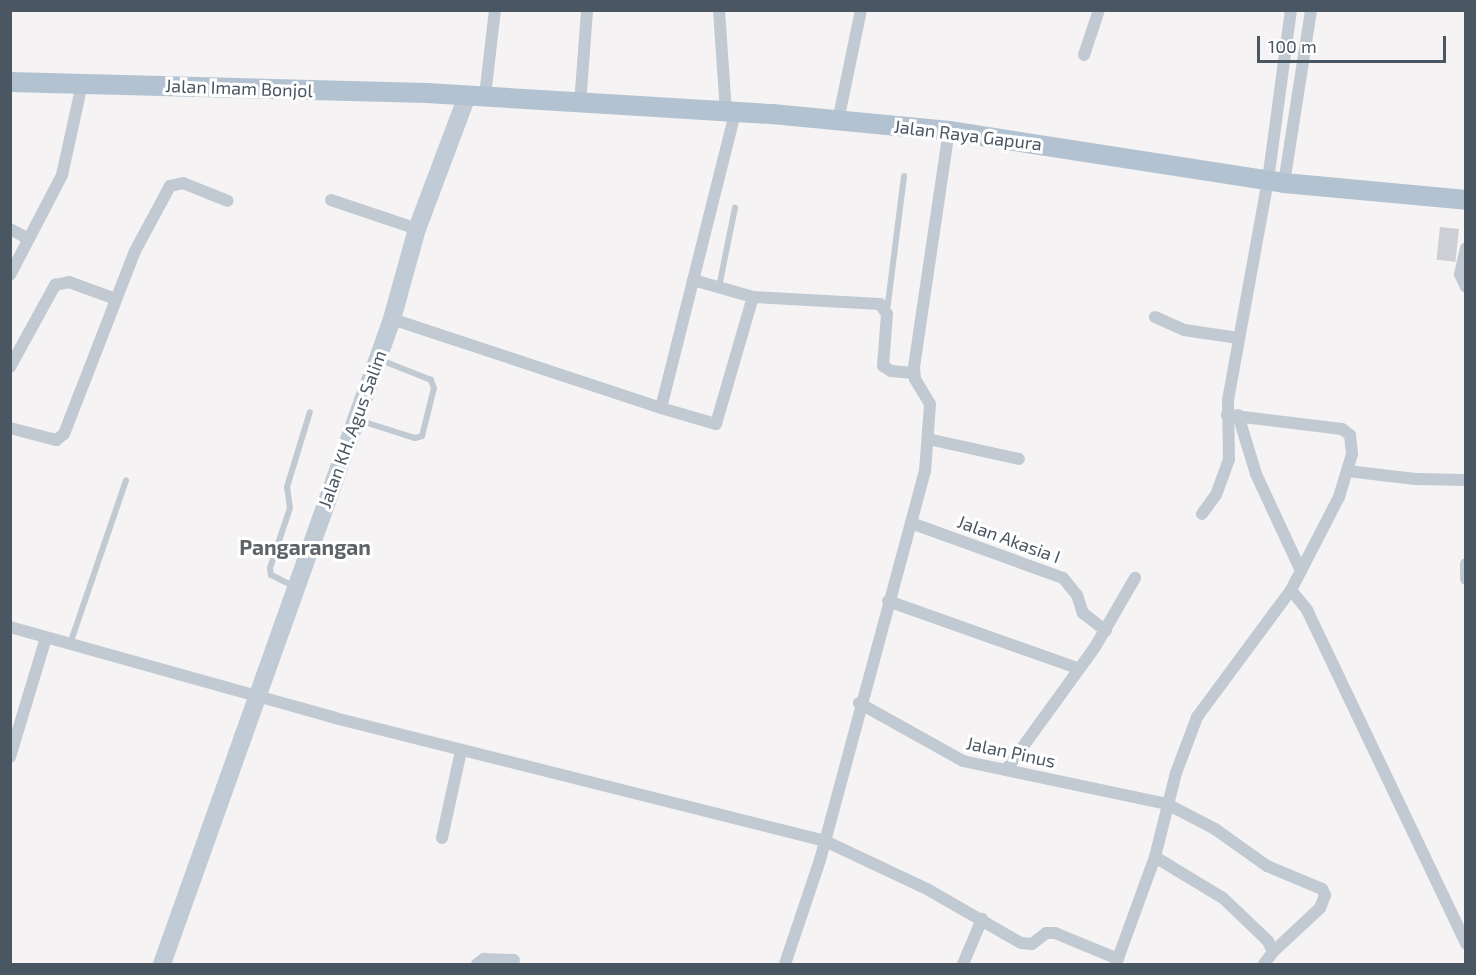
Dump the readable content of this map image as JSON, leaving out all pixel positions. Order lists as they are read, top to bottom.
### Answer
{
  "streets": {
    "main road": ["Jalan Imam Bonjol", "Jalan Raya Gapura", "Jalan KH. Agus Salim"],
    "street": ["Jalan Akasia I", "Jalan Pinus"]
  },
  "crossings": [
    ["Jalan Imam Bonjol", "Jalan Raya Gapura"],
    ["Jalan Imam Bonjol", "Jalan KH. Agus Salim"],
    ["Jalan Raya Gapura", "Jalan KH. Agus Salim"]
  ],
  "districts": ["Pangarangan"],
  "scale_bar": "100 m"
}
